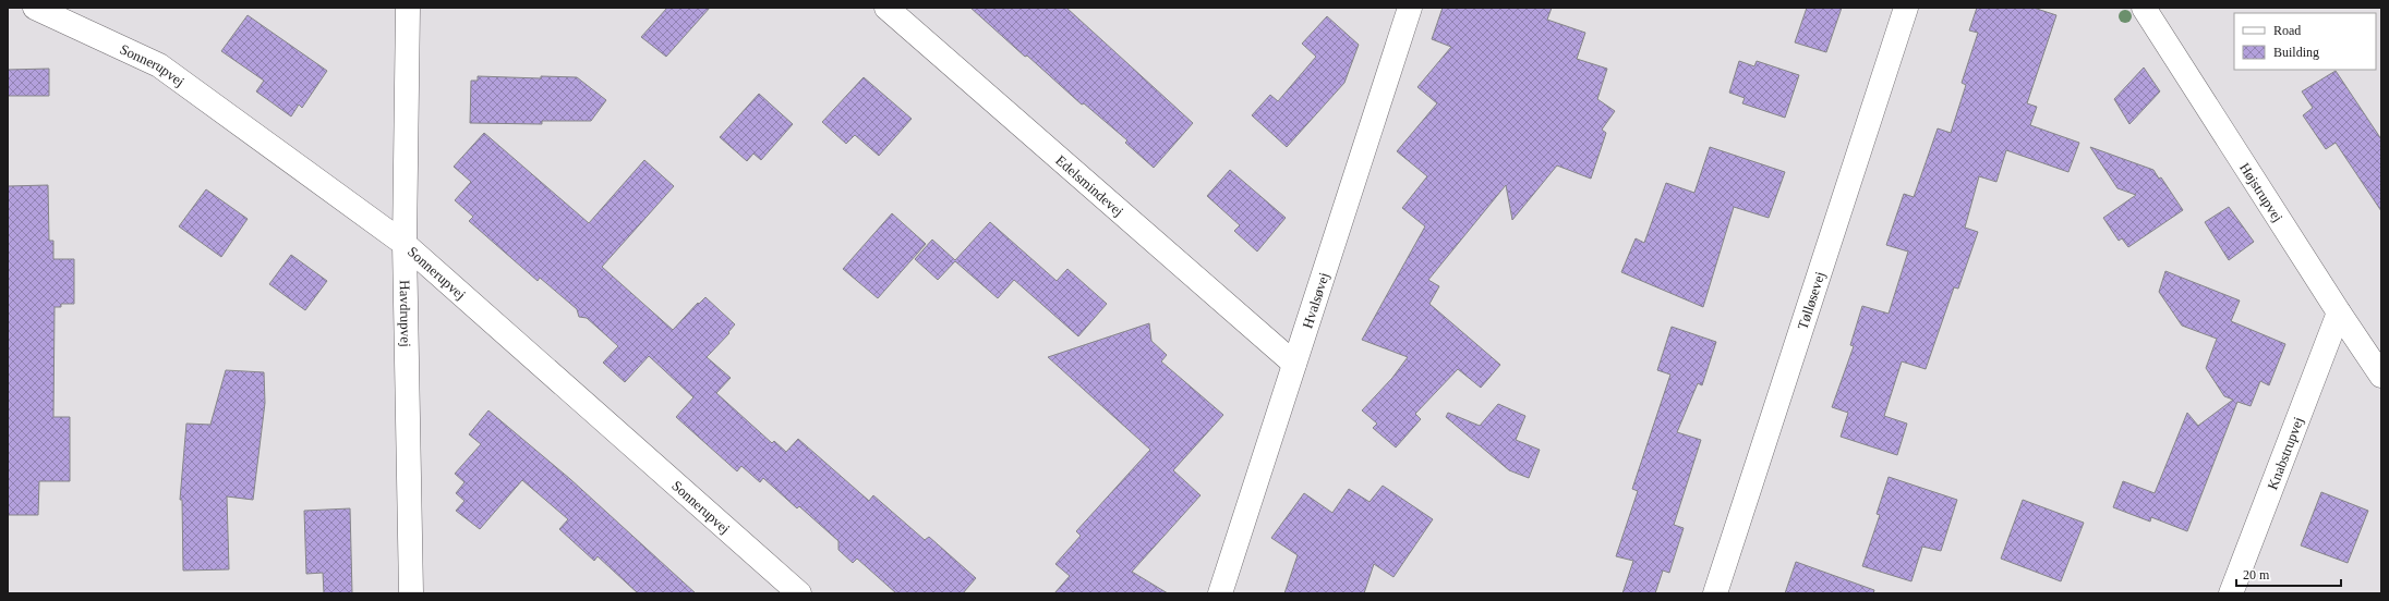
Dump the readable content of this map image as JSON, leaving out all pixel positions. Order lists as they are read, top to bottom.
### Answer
{
  "streets": {
    "street": [
      "Sonnerupvej",
      "Edelsmindevej",
      "Højstrupvej",
      "Hvalsøvej",
      "Tølløsevej",
      "Havdrupvej",
      "Knabstrupvej"
    ]
  },
  "crossings": [
    ["Sonnerupvej", "Havdrupvej"],
    ["Edelsmindevej", "Hvalsøvej"],
    ["Højstrupvej", "Knabstrupvej"]
  ],
  "legend": ["Road", "Building"],
  "scale_bar": "20 m"
}
